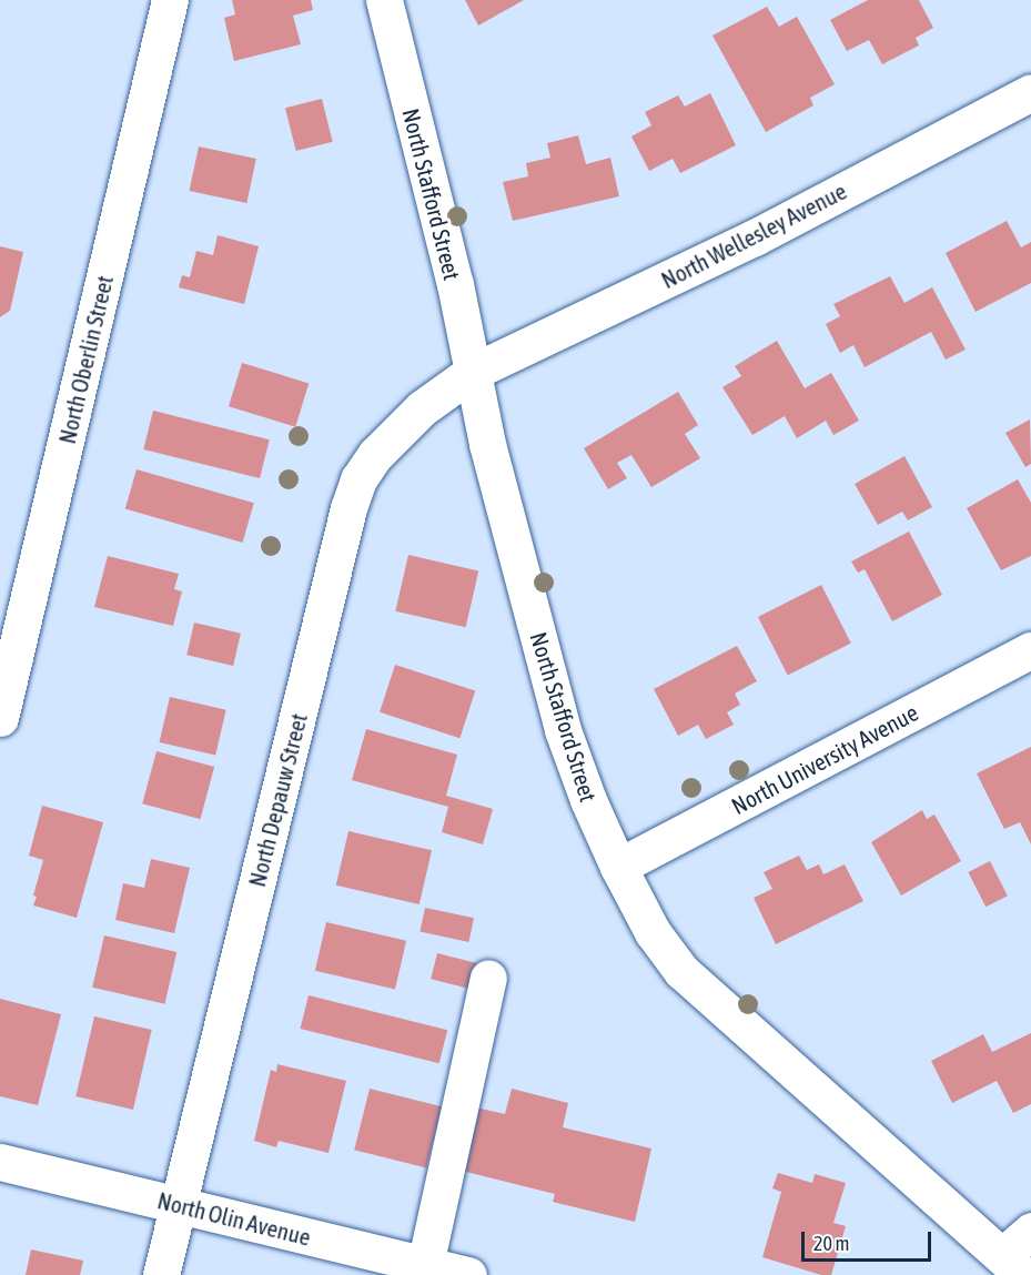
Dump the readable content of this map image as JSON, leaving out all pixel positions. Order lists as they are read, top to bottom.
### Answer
{
  "streets": {
    "street": [
      "North Stafford Street",
      "North Wellesley Avenue",
      "North Oberlin Street",
      "North University Avenue",
      "North Depauw Street",
      "North Olin Avenue"
    ]
  },
  "crossings": [
    ["North Stafford Street", "North Wellesley Avenue"],
    ["North Stafford Street", "North University Avenue"],
    ["North Stafford Street", "North Depauw Street"],
    ["North Wellesley Avenue", "North Depauw Street"],
    ["North Depauw Street", "North Olin Avenue"]
  ],
  "scale_bar": "20 m"
}
